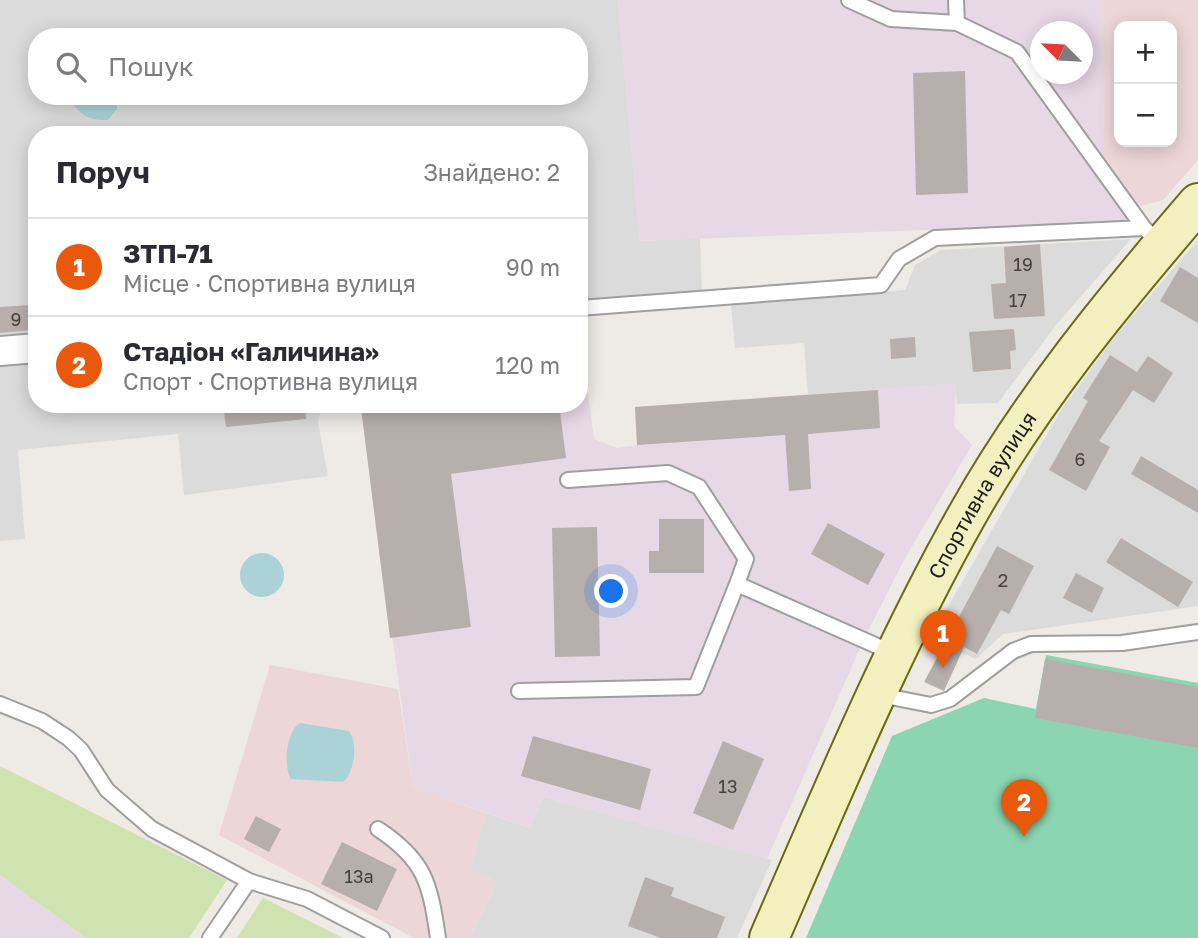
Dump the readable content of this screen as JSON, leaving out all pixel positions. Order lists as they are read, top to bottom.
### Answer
{
  "streets": {
    "street": ["Спортивна вулиця"]
  },
  "house_numbers": [
    "19",
    "17",
    "9",
    "6",
    "2",
    "13",
    "13а"
  ],
  "north": "top left",
  "page": {
    "map_buttons": ["+", "−"],
    "search": "Пошук",
    "heading": ["Поруч", "Знайдено: 2"],
    "list": [
      {
        "mark": "1",
        "name": "ЗТП-71",
        "note": "Місце · Спортивна вулиця",
        "value": "90 m"
      },
      {
        "mark": "2",
        "name": "Стадіон «Галичина»",
        "note": "Спорт · Спортивна вулиця",
        "value": "120 m"
      }
    ],
    "pins": ["1", "2"]
  }
}
